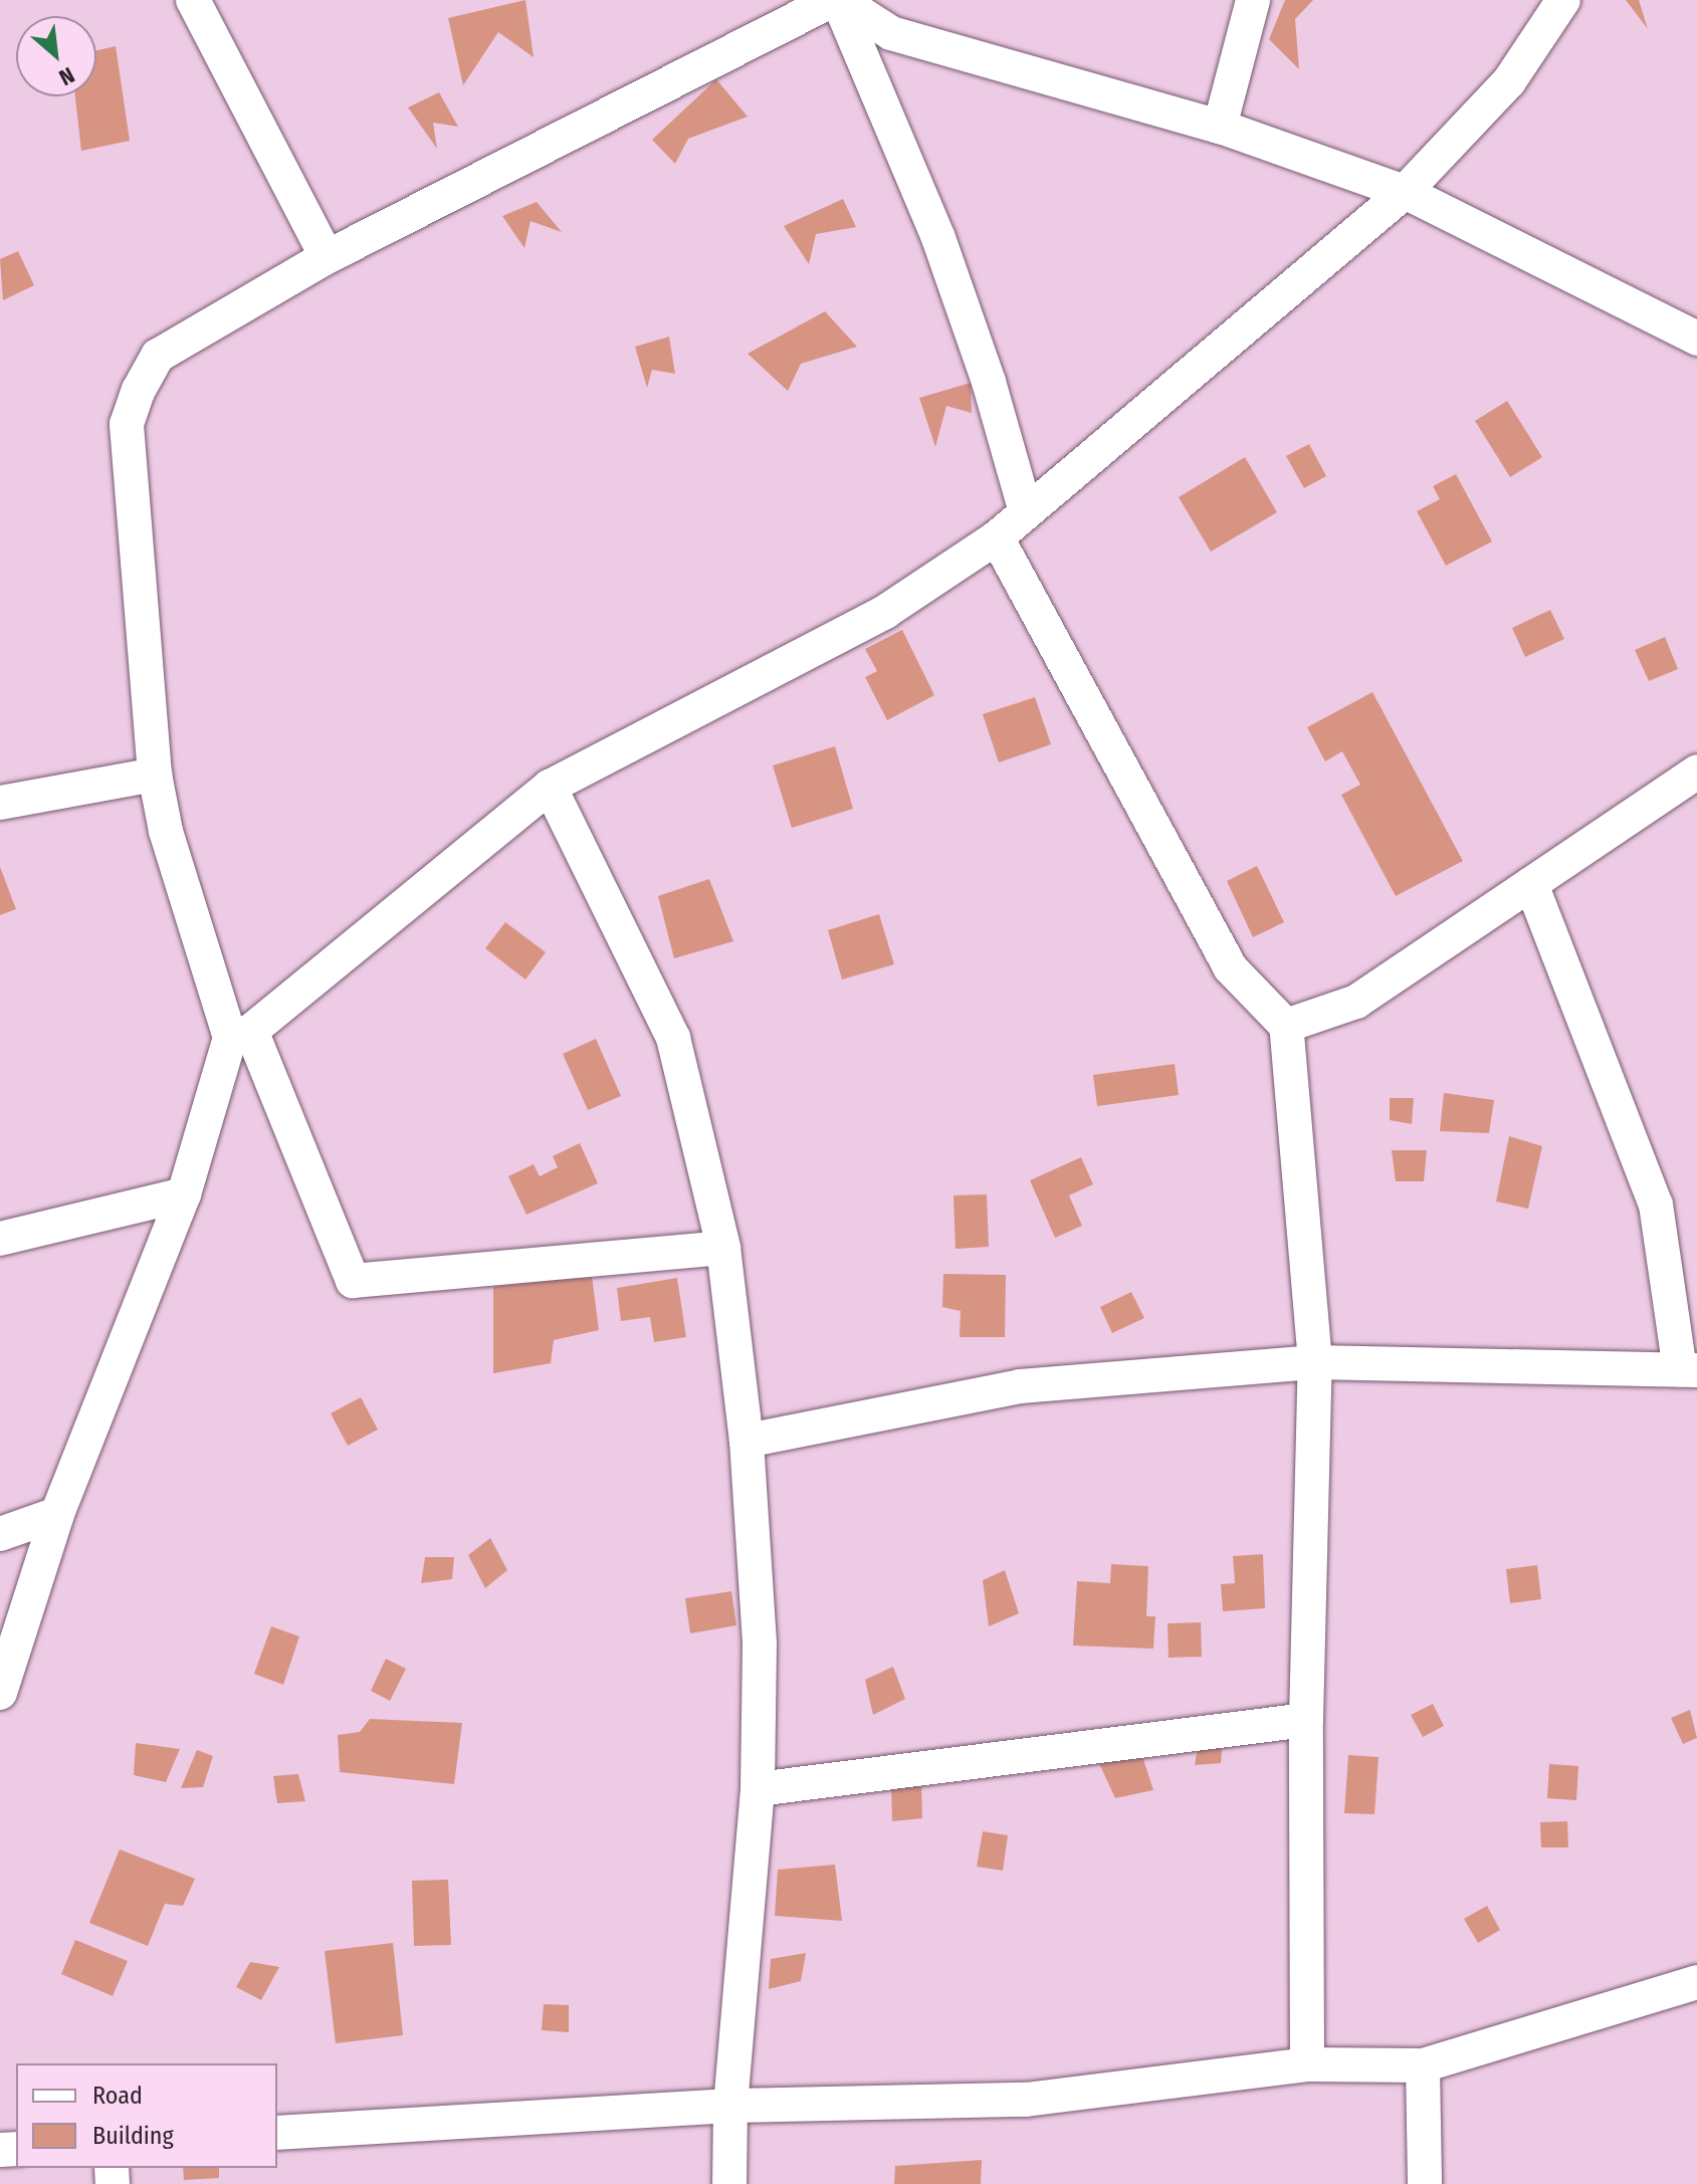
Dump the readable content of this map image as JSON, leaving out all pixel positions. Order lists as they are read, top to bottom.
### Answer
{
  "legend": ["Road", "Building"],
  "north": "bottom right"
}
